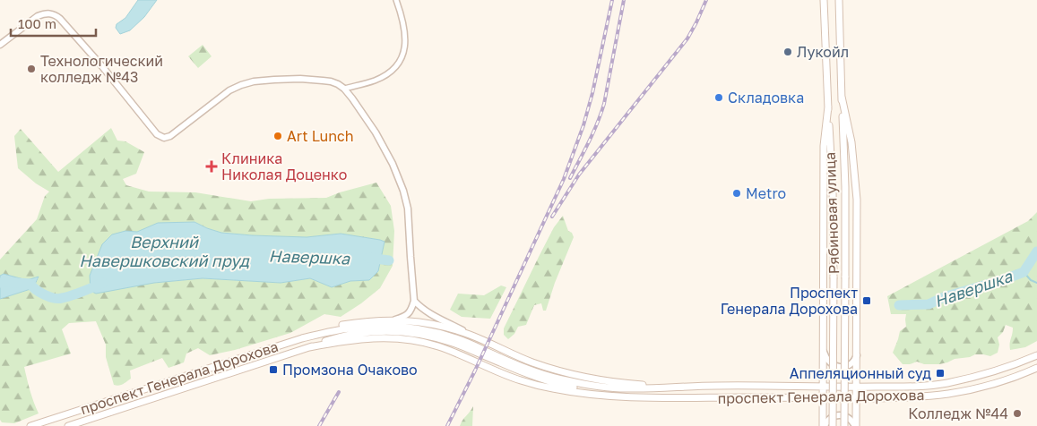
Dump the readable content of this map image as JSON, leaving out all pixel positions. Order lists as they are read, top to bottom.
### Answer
{
  "streets": {
    "main road": ["Рябиновая улица", "проспект Генерала Дорохова"]
  },
  "water": ["Верхний Навершковский пруд", "Навершка"],
  "places": {
    "other": [
      "Лукойл",
      "Технологический колледж №43",
      "Складовка",
      "Art Lunch",
      "Metro",
      "Колледж №44"
    ],
    "health": ["Клиника Николая Доценко"],
    "transit": ["Проспект Генерала Дорохова", "Промзона Очаково", "Аппеляционный суд"]
  },
  "scale_bar": "100 m"
}
